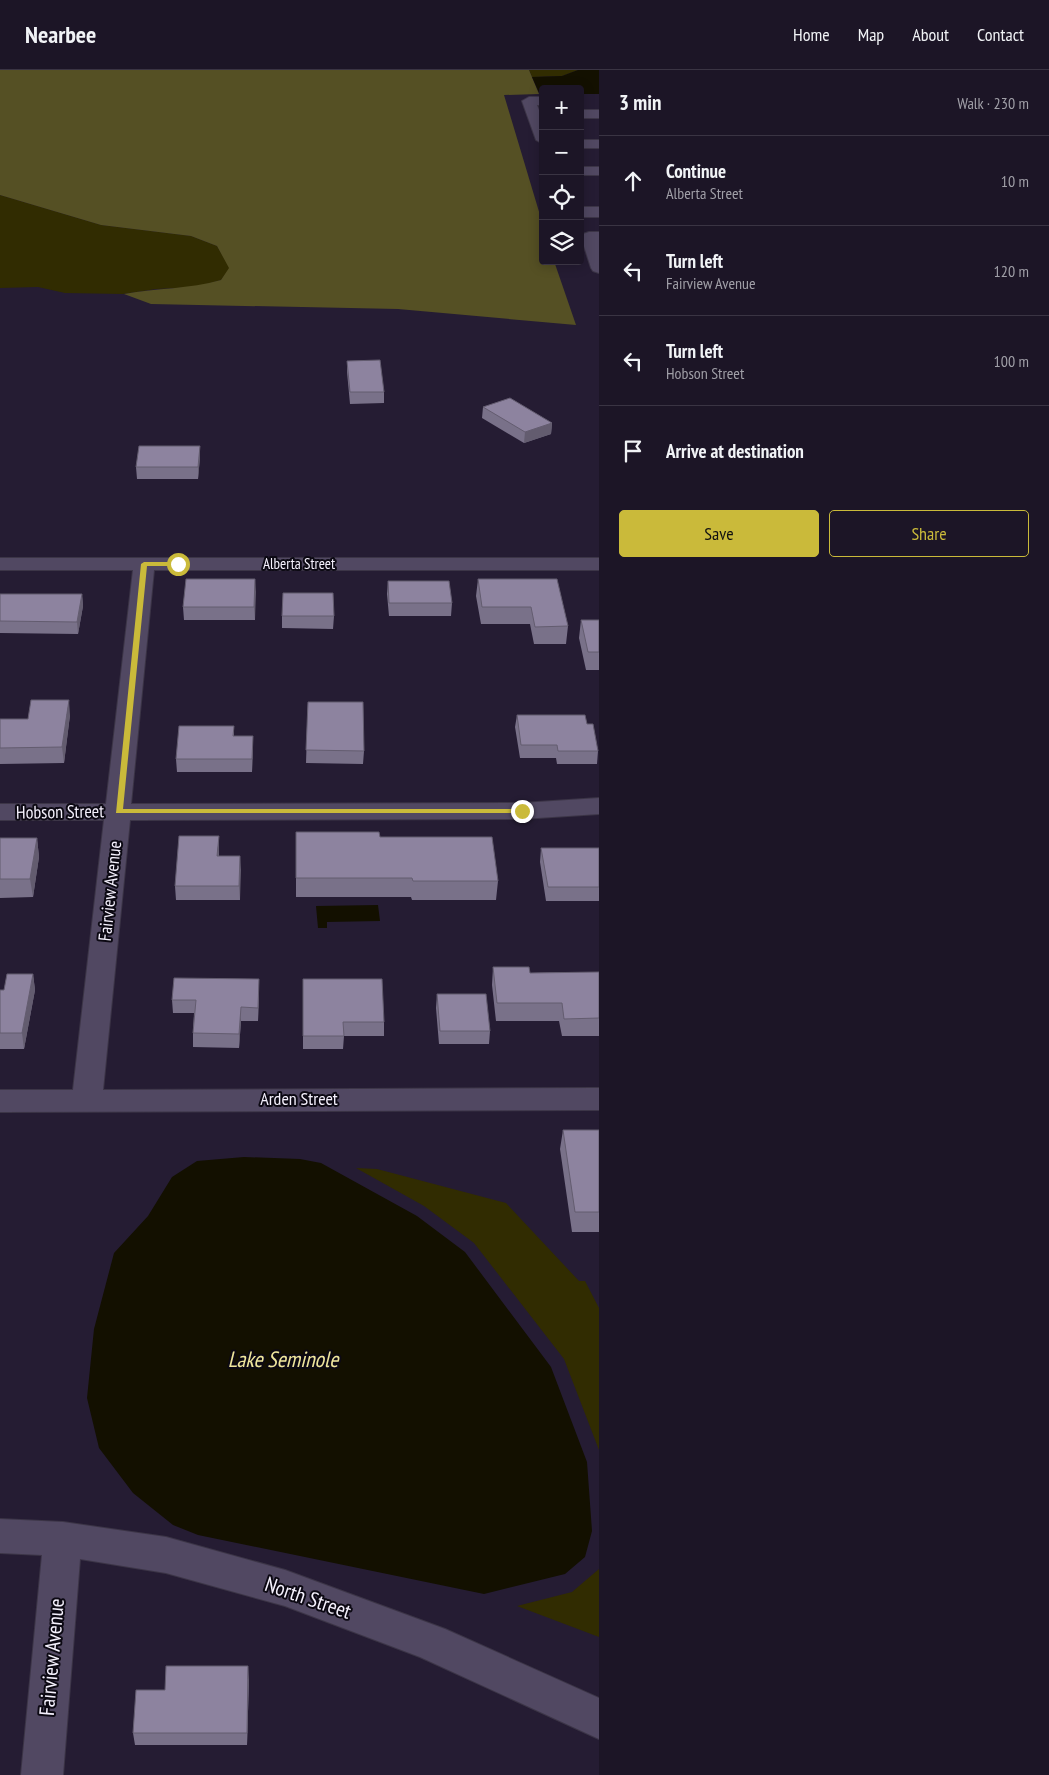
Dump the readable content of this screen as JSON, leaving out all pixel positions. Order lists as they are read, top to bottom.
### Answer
{
  "streets": {
    "street": [
      "Alberta Street",
      "Hobson Street",
      "Fairview Avenue",
      "Arden Street",
      "North Street"
    ]
  },
  "crossings": [
    ["Alberta Street", "Fairview Avenue"],
    ["Hobson Street", "Fairview Avenue"],
    ["Fairview Avenue", "Arden Street"],
    ["Fairview Avenue", "North Street"]
  ],
  "water": ["Lake Seminole"],
  "page": {
    "header": "Nearbee",
    "nav": [
      "Home",
      "Map",
      "About",
      "Contact"
    ],
    "heading": ["3 min", "Walk · 230 m"],
    "map_buttons": ["+", "−"],
    "list": [
      ["Continue", "Alberta Street", "10 m"],
      ["Turn left", "Fairview Avenue", "120 m"],
      ["Turn left", "Hobson Street", "100 m"],
      "Arrive at destination"
    ],
    "buttons": ["Save", "Share"]
  }
}
